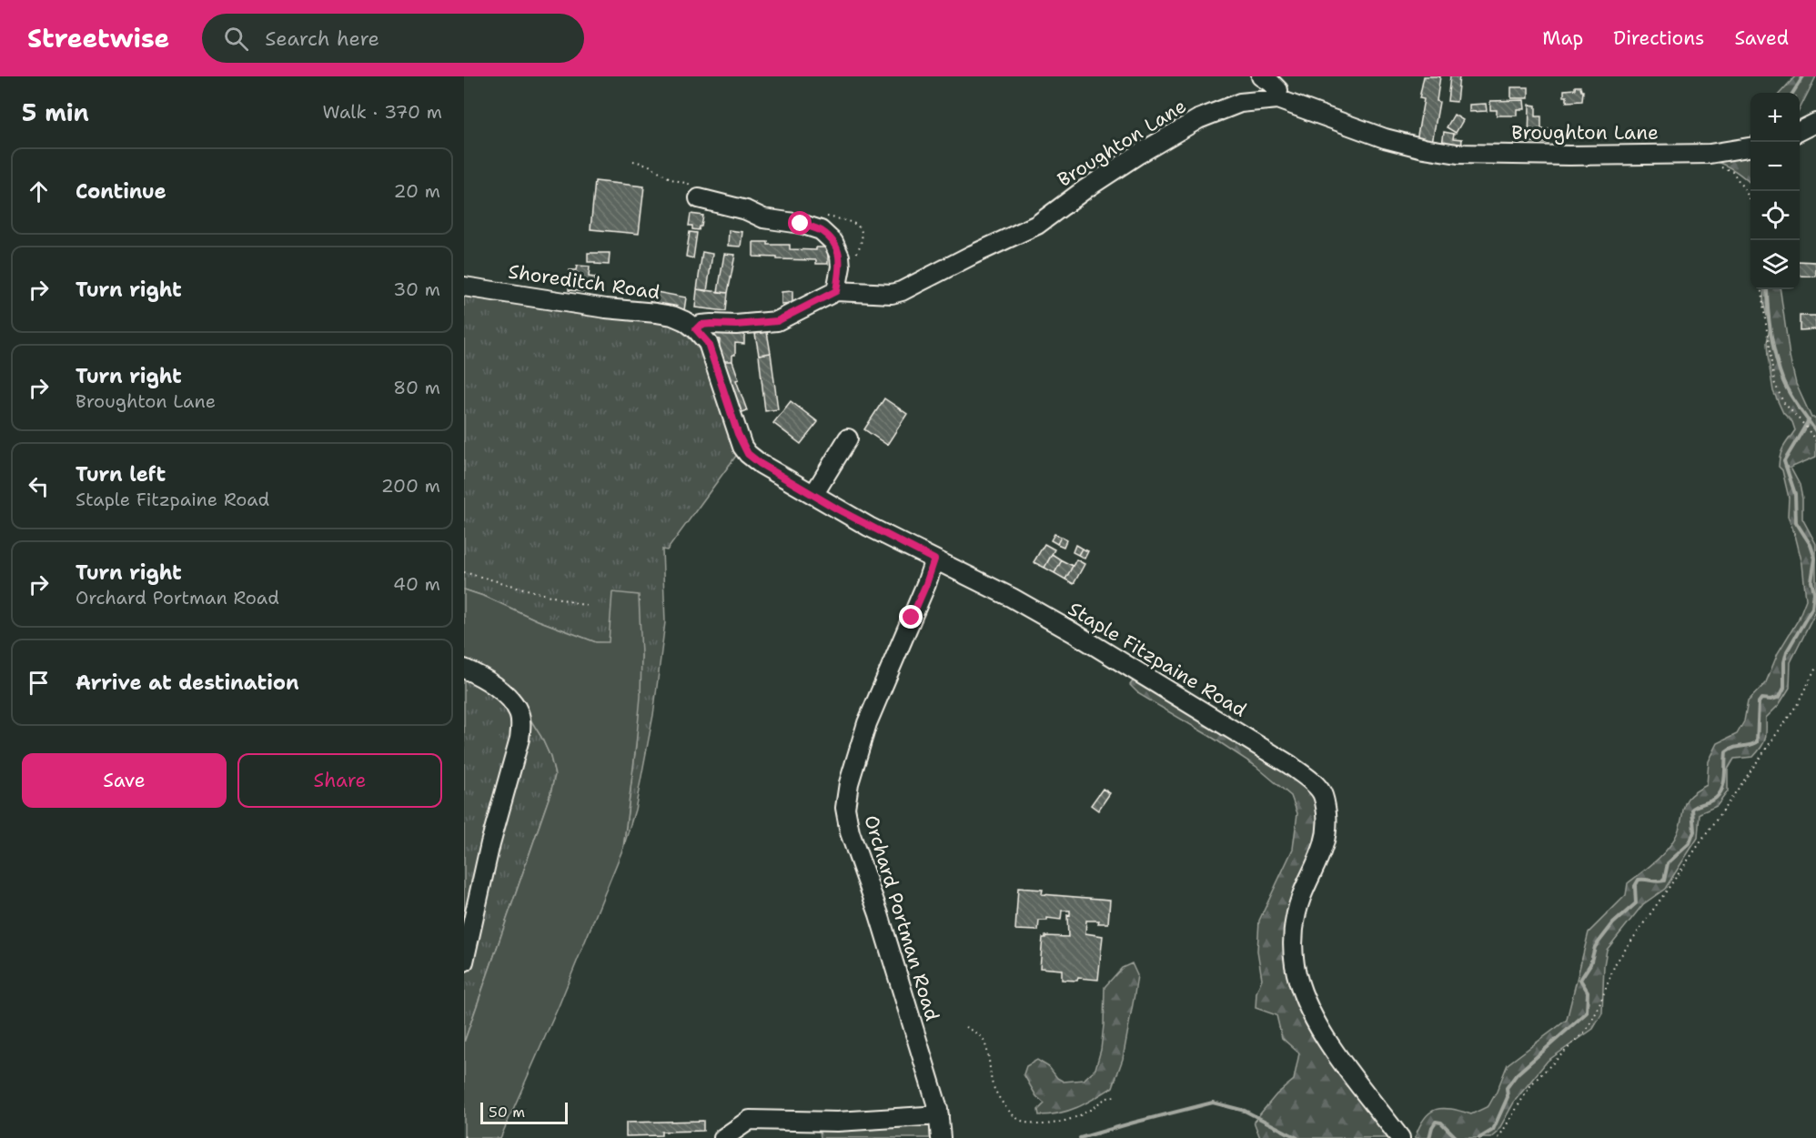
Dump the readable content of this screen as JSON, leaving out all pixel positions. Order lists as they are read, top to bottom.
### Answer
{
  "streets": {
    "street": [
      "Broughton Lane",
      "Shoreditch Road",
      "Staple Fitzpaine Road",
      "Orchard Portman Road"
    ]
  },
  "crossings": [
    ["Broughton Lane", "Shoreditch Road"],
    ["Broughton Lane", "Staple Fitzpaine Road"],
    ["Shoreditch Road", "Staple Fitzpaine Road"],
    ["Staple Fitzpaine Road", "Orchard Portman Road"]
  ],
  "scale_bar": "50 m",
  "page": {
    "header": "Streetwise",
    "search": "Search here",
    "nav": ["Map", "Directions", "Saved"],
    "heading": ["5 min", "Walk · 370 m"],
    "map_buttons": ["+", "−"],
    "list": [
      ["Continue", "20 m"],
      ["Turn right", "30 m"],
      ["Turn right", "Broughton Lane", "80 m"],
      ["Turn left", "Staple Fitzpaine Road", "200 m"],
      ["Turn right", "Orchard Portman Road", "40 m"],
      "Arrive at destination"
    ],
    "buttons": ["Save", "Share"],
    "scale": "50 m"
  }
}
